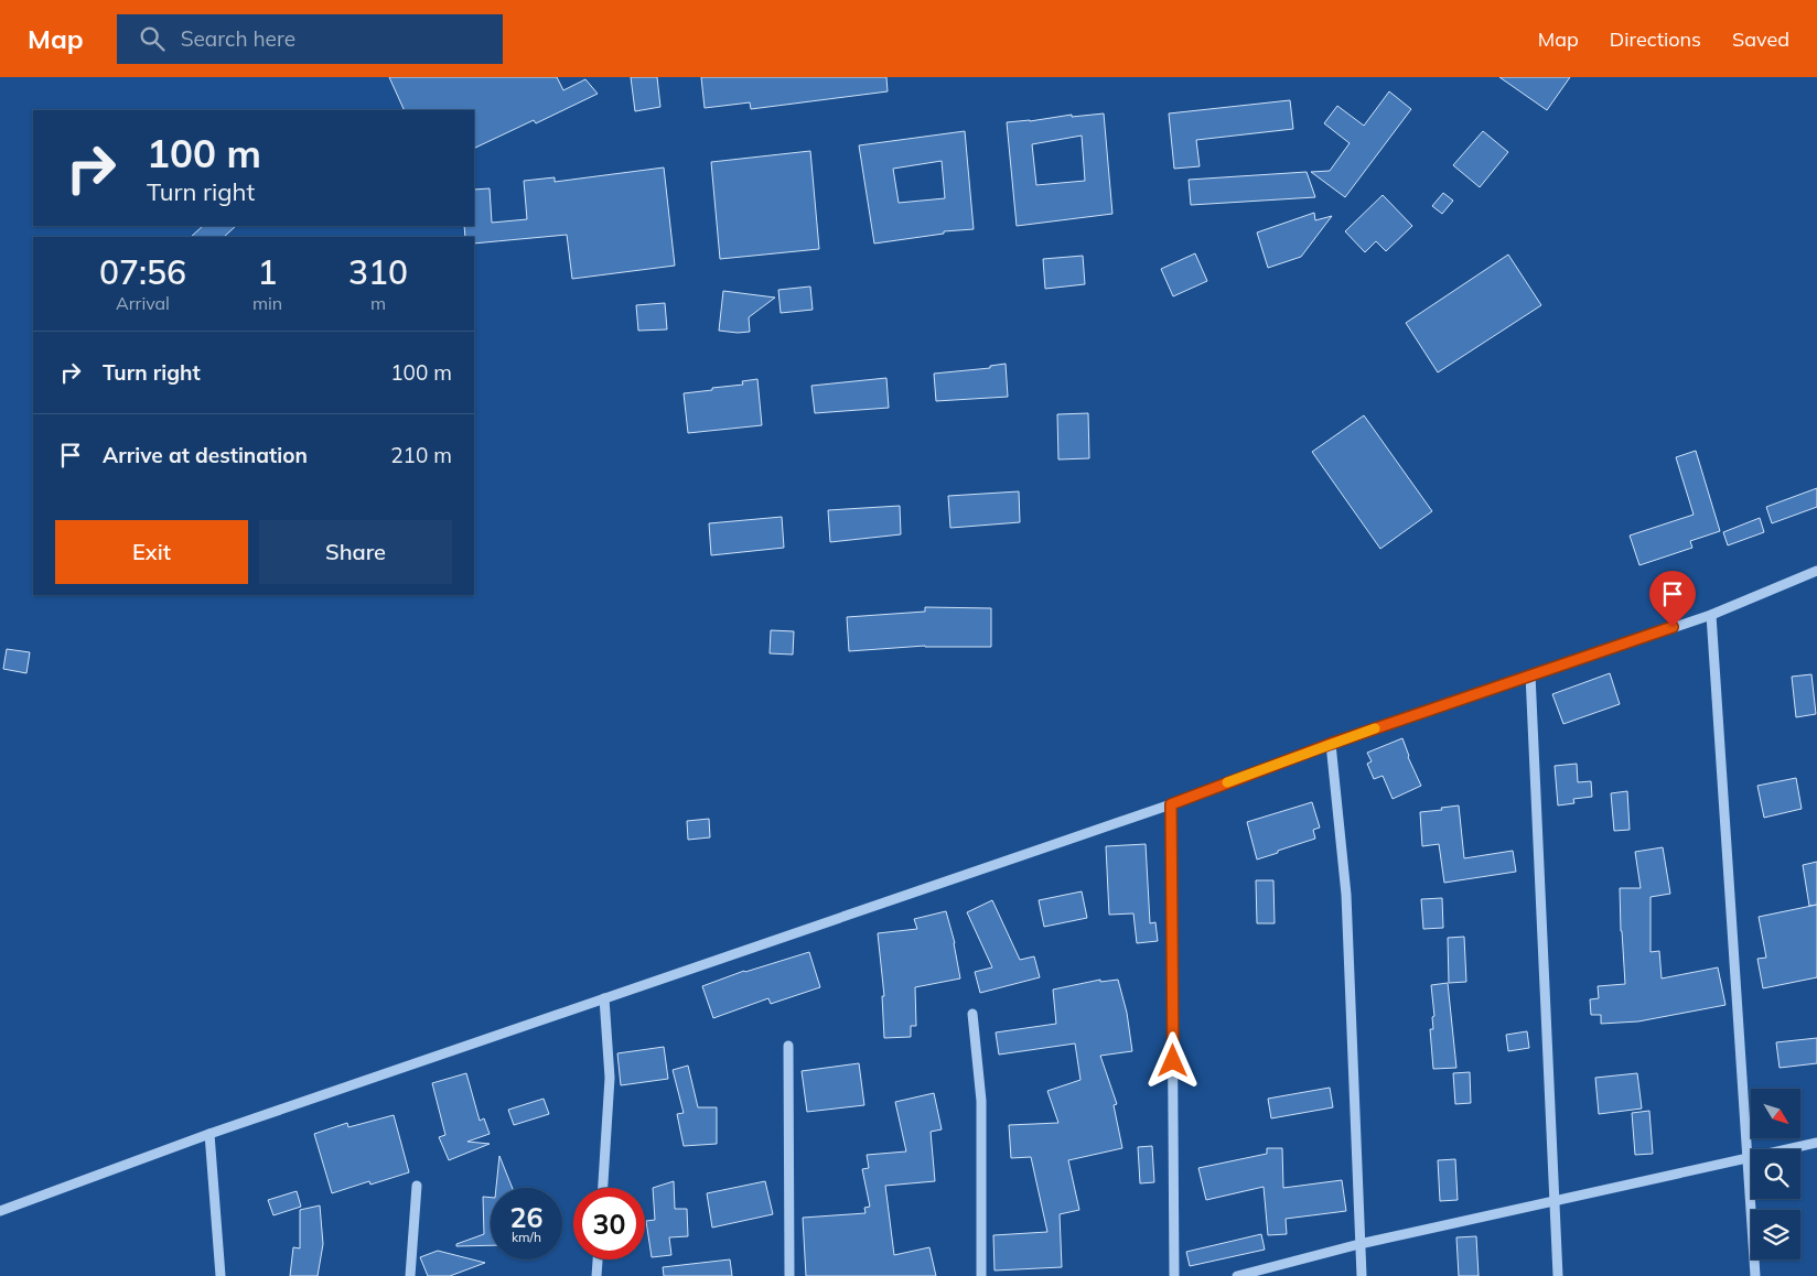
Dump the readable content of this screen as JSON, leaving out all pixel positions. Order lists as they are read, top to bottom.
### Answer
{
  "north": "bottom right",
  "page": {
    "header": "Map",
    "search": "Search here",
    "nav": ["Map", "Directions", "Saved"],
    "turn": ["100 m", "Turn right"],
    "eta": [
      "07:56",
      "Arrival",
      "1",
      "min",
      "310",
      "m"
    ],
    "list": [
      {
        "name": "Turn right",
        "value": "100 m"
      },
      {
        "name": "Arrive at destination",
        "value": "210 m"
      }
    ],
    "buttons": ["Exit", "Share"],
    "speed": "26 km/h",
    "limit": "30"
  }
}
